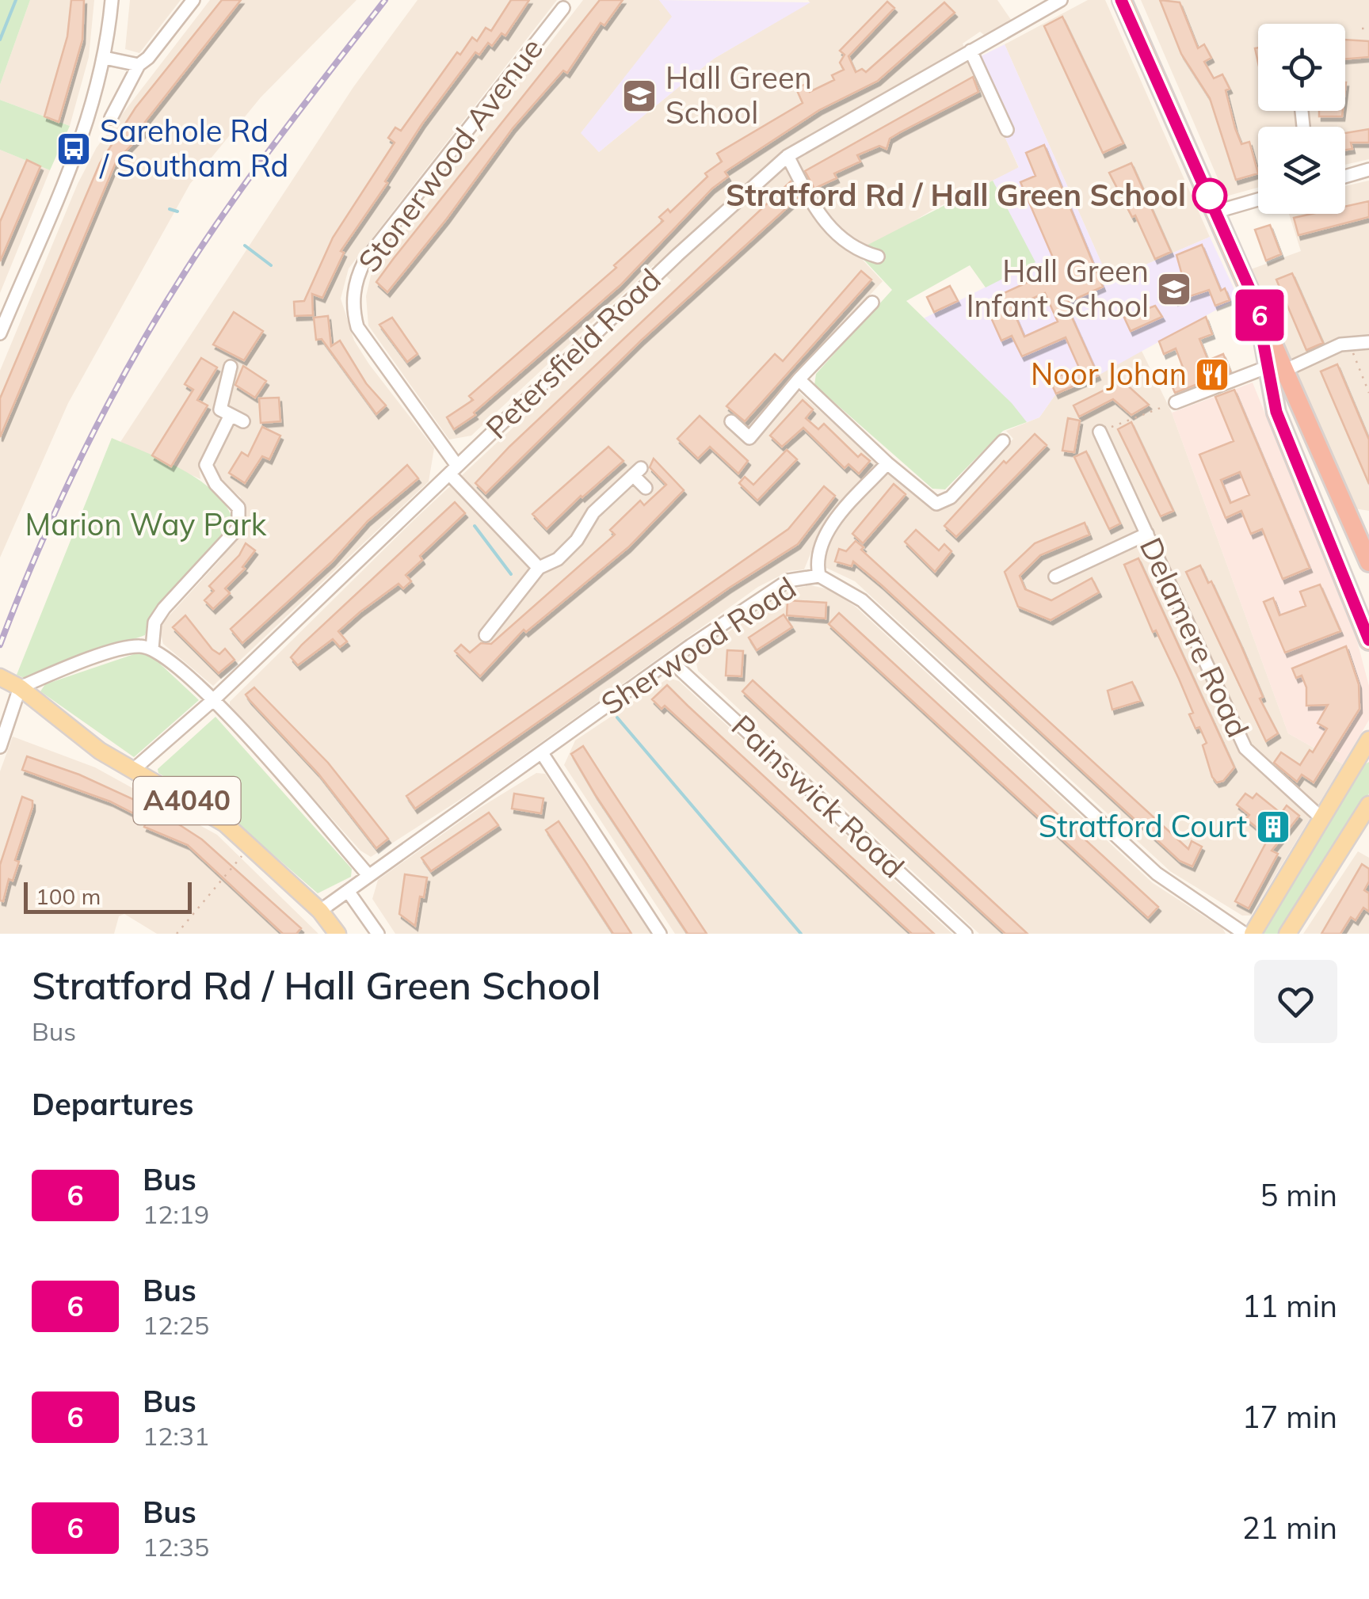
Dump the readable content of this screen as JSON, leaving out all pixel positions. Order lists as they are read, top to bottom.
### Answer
{
  "streets": {
    "main road": ["A4040"],
    "street": [
      "Stonerwood Avenue",
      "Petersfield Road",
      "Delamere Road",
      "Sherwood Road",
      "Painswick Road"
    ]
  },
  "crossings": [
    ["Stonerwood Avenue", "Petersfield Road"],
    ["Petersfield Road", "A4040"],
    ["Sherwood Road", "Painswick Road"],
    ["Sherwood Road", "A4040"]
  ],
  "parks": ["Marion Way Park"],
  "places": {
    "school or university": ["Hall Green School", "Hall Green Infant School"],
    "bus stop": ["Sarehole Rd / Southam Rd"],
    "other": ["Stratford Rd / Hall Green School"],
    "restaurant": ["Noor Johan"],
    "building": ["Stratford Court"]
  },
  "lines": ["bus line 6"],
  "scale_bar": "100 m",
  "page": {
    "on_map": "6",
    "scale": "100 m",
    "heading": [
      ["Stratford Rd / Hall Green School", "Bus"],
      "Departures"
    ],
    "list": [
      {
        "mark": "6",
        "name": "Bus",
        "note": "12:19",
        "value": "5 min"
      },
      {
        "mark": "6",
        "name": "Bus",
        "note": "12:25",
        "value": "11 min"
      },
      {
        "mark": "6",
        "name": "Bus",
        "note": "12:31",
        "value": "17 min"
      },
      {
        "mark": "6",
        "name": "Bus",
        "note": "12:35",
        "value": "21 min"
      }
    ]
  }
}
